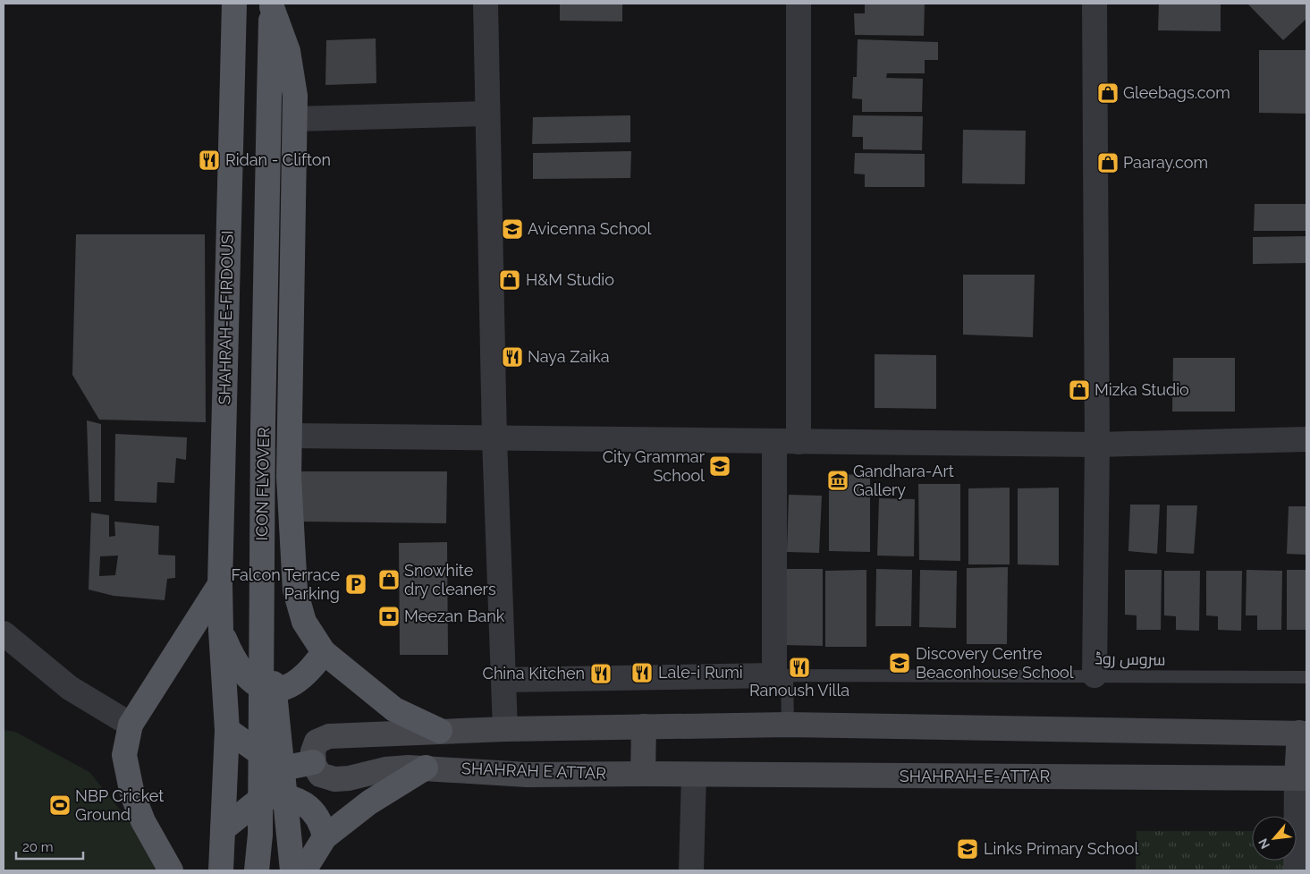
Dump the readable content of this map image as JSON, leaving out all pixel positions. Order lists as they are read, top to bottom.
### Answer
{
  "streets": {
    "main road": [
      "SHAHRAH-E-FIRDOUSI",
      "ICON FLYOVER",
      "SHAHRAH E ATTAR",
      "SHAHRAH-E-ATTAR"
    ],
    "lane": ["سروس روڈ"]
  },
  "crossings": [
    ["SHAHRAH E ATTAR", "SHAHRAH-E-ATTAR"]
  ],
  "places": {
    "shop": [
      "Gleebags.com",
      "Paaray.com",
      "H&M Studio",
      "Mizka Studio",
      "Snowhite dry cleaners"
    ],
    "restaurant": [
      "Ridan - Clifton",
      "Naya Zaika",
      "Ranoush Villa",
      "Lale-i Rumi",
      "China Kitchen"
    ],
    "school or university": [
      "Avicenna School",
      "City Grammar School",
      "Discovery Centre Beaconhouse School",
      "Links Primary School"
    ],
    "museum": ["Gandhara-Art Gallery"],
    "parking": ["Falcon Terrace Parking"],
    "bank": ["Meezan Bank"],
    "sports": ["NBP Cricket Ground"]
  },
  "scale_bar": "20 m",
  "north": "bottom left"
}
